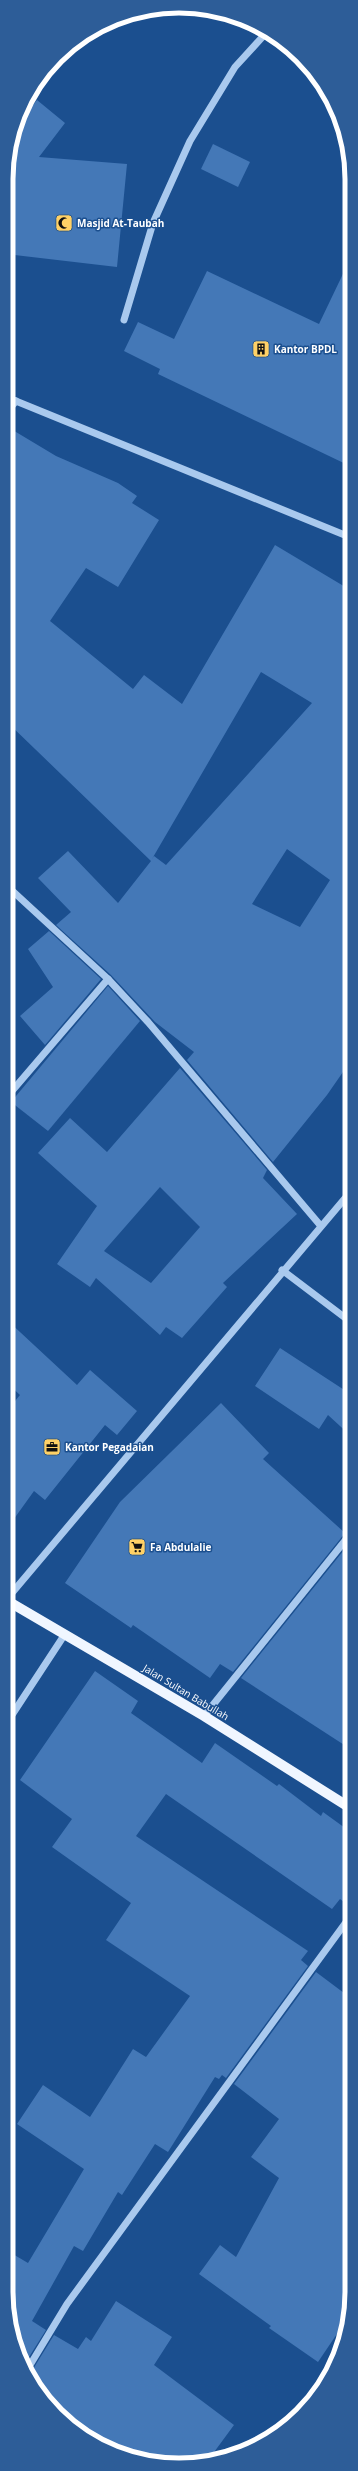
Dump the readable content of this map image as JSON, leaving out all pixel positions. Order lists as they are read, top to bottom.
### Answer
{
  "streets": {
    "main road": ["Jalan Sultan Babullah"]
  },
  "places": {
    "mosque": ["Masjid At-Taubah"],
    "building": ["Kantor BPDL"],
    "office": ["Kantor Pegadaian"],
    "supermarket": ["Fa Abdulalie"]
  }
}
